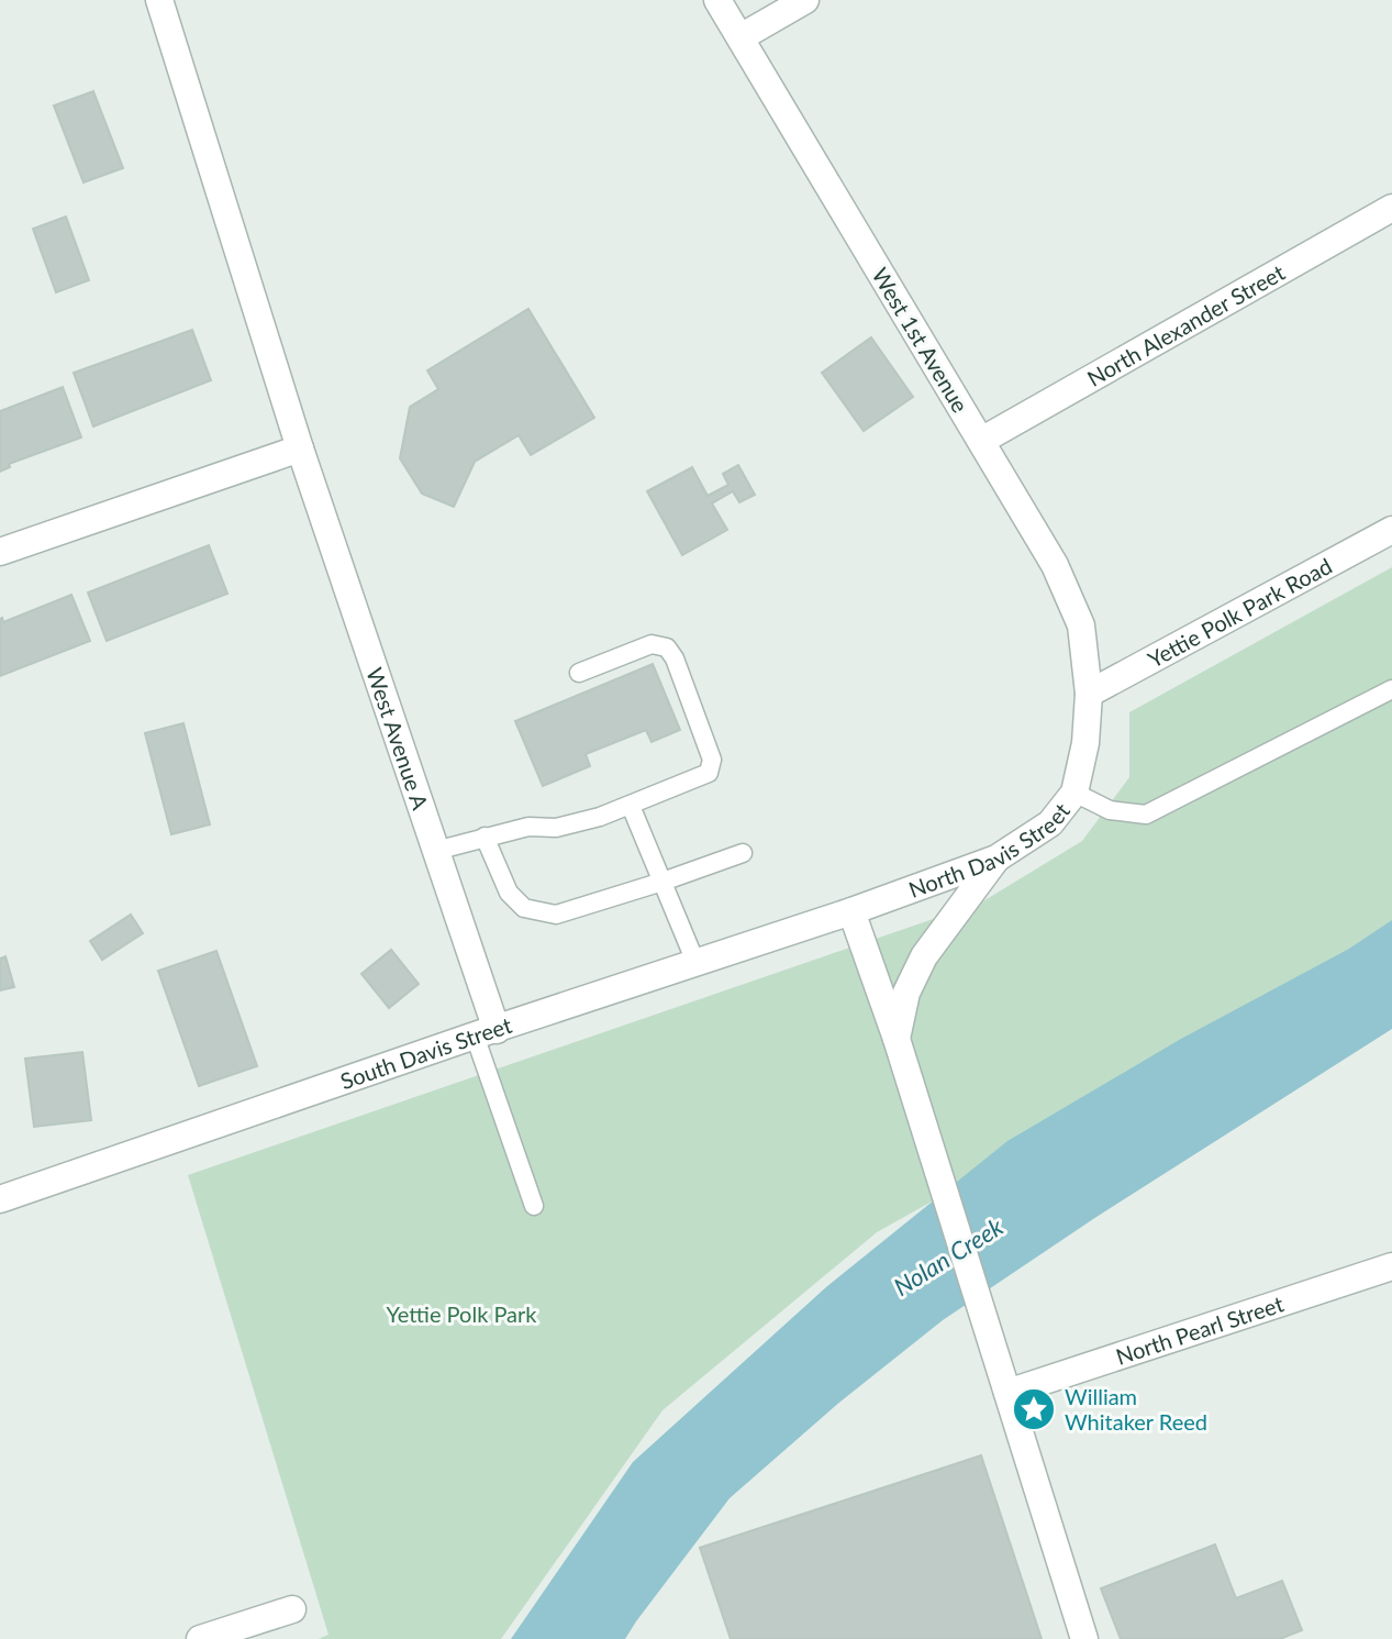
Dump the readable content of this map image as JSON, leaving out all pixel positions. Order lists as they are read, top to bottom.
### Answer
{
  "streets": {
    "street": [
      "North Alexander Street",
      "West 1st Avenue",
      "Yettie Polk Park Road",
      "West Avenue A",
      "North Davis Street",
      "South Davis Street",
      "North Pearl Street"
    ]
  },
  "crossings": [
    ["North Alexander Street", "West 1st Avenue"],
    ["West 1st Avenue", "Yettie Polk Park Road"],
    ["West 1st Avenue", "North Davis Street"],
    ["Yettie Polk Park Road", "North Davis Street"],
    ["West Avenue A", "South Davis Street"],
    ["North Davis Street", "South Davis Street"]
  ],
  "water": ["Nolan Creek"],
  "parks": ["Yettie Polk Park"],
  "places": {
    "place": ["William Whitaker Reed"]
  }
}
